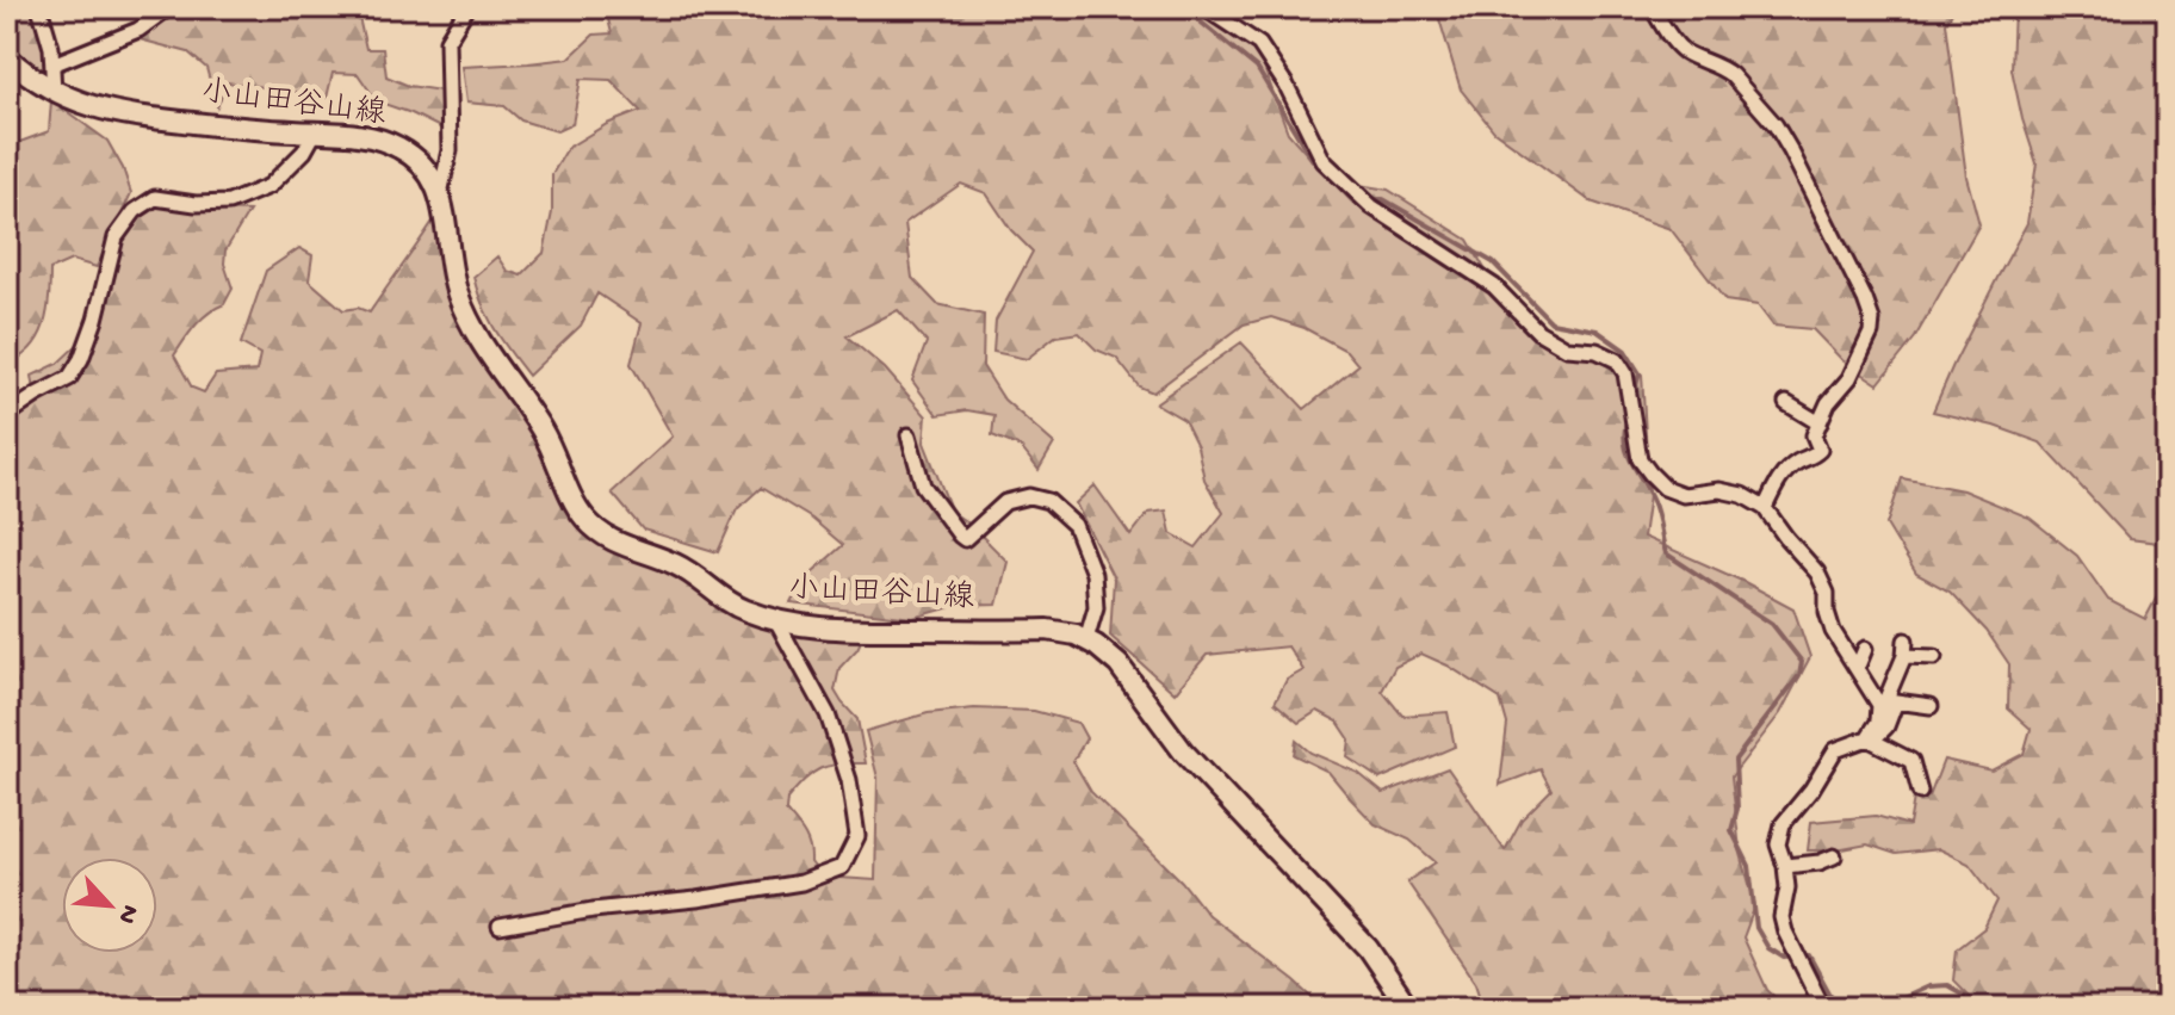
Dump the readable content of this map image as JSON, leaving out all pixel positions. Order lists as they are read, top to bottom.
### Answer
{
  "streets": {
    "main road": ["小山田谷山線"]
  },
  "north": "bottom right"
}
